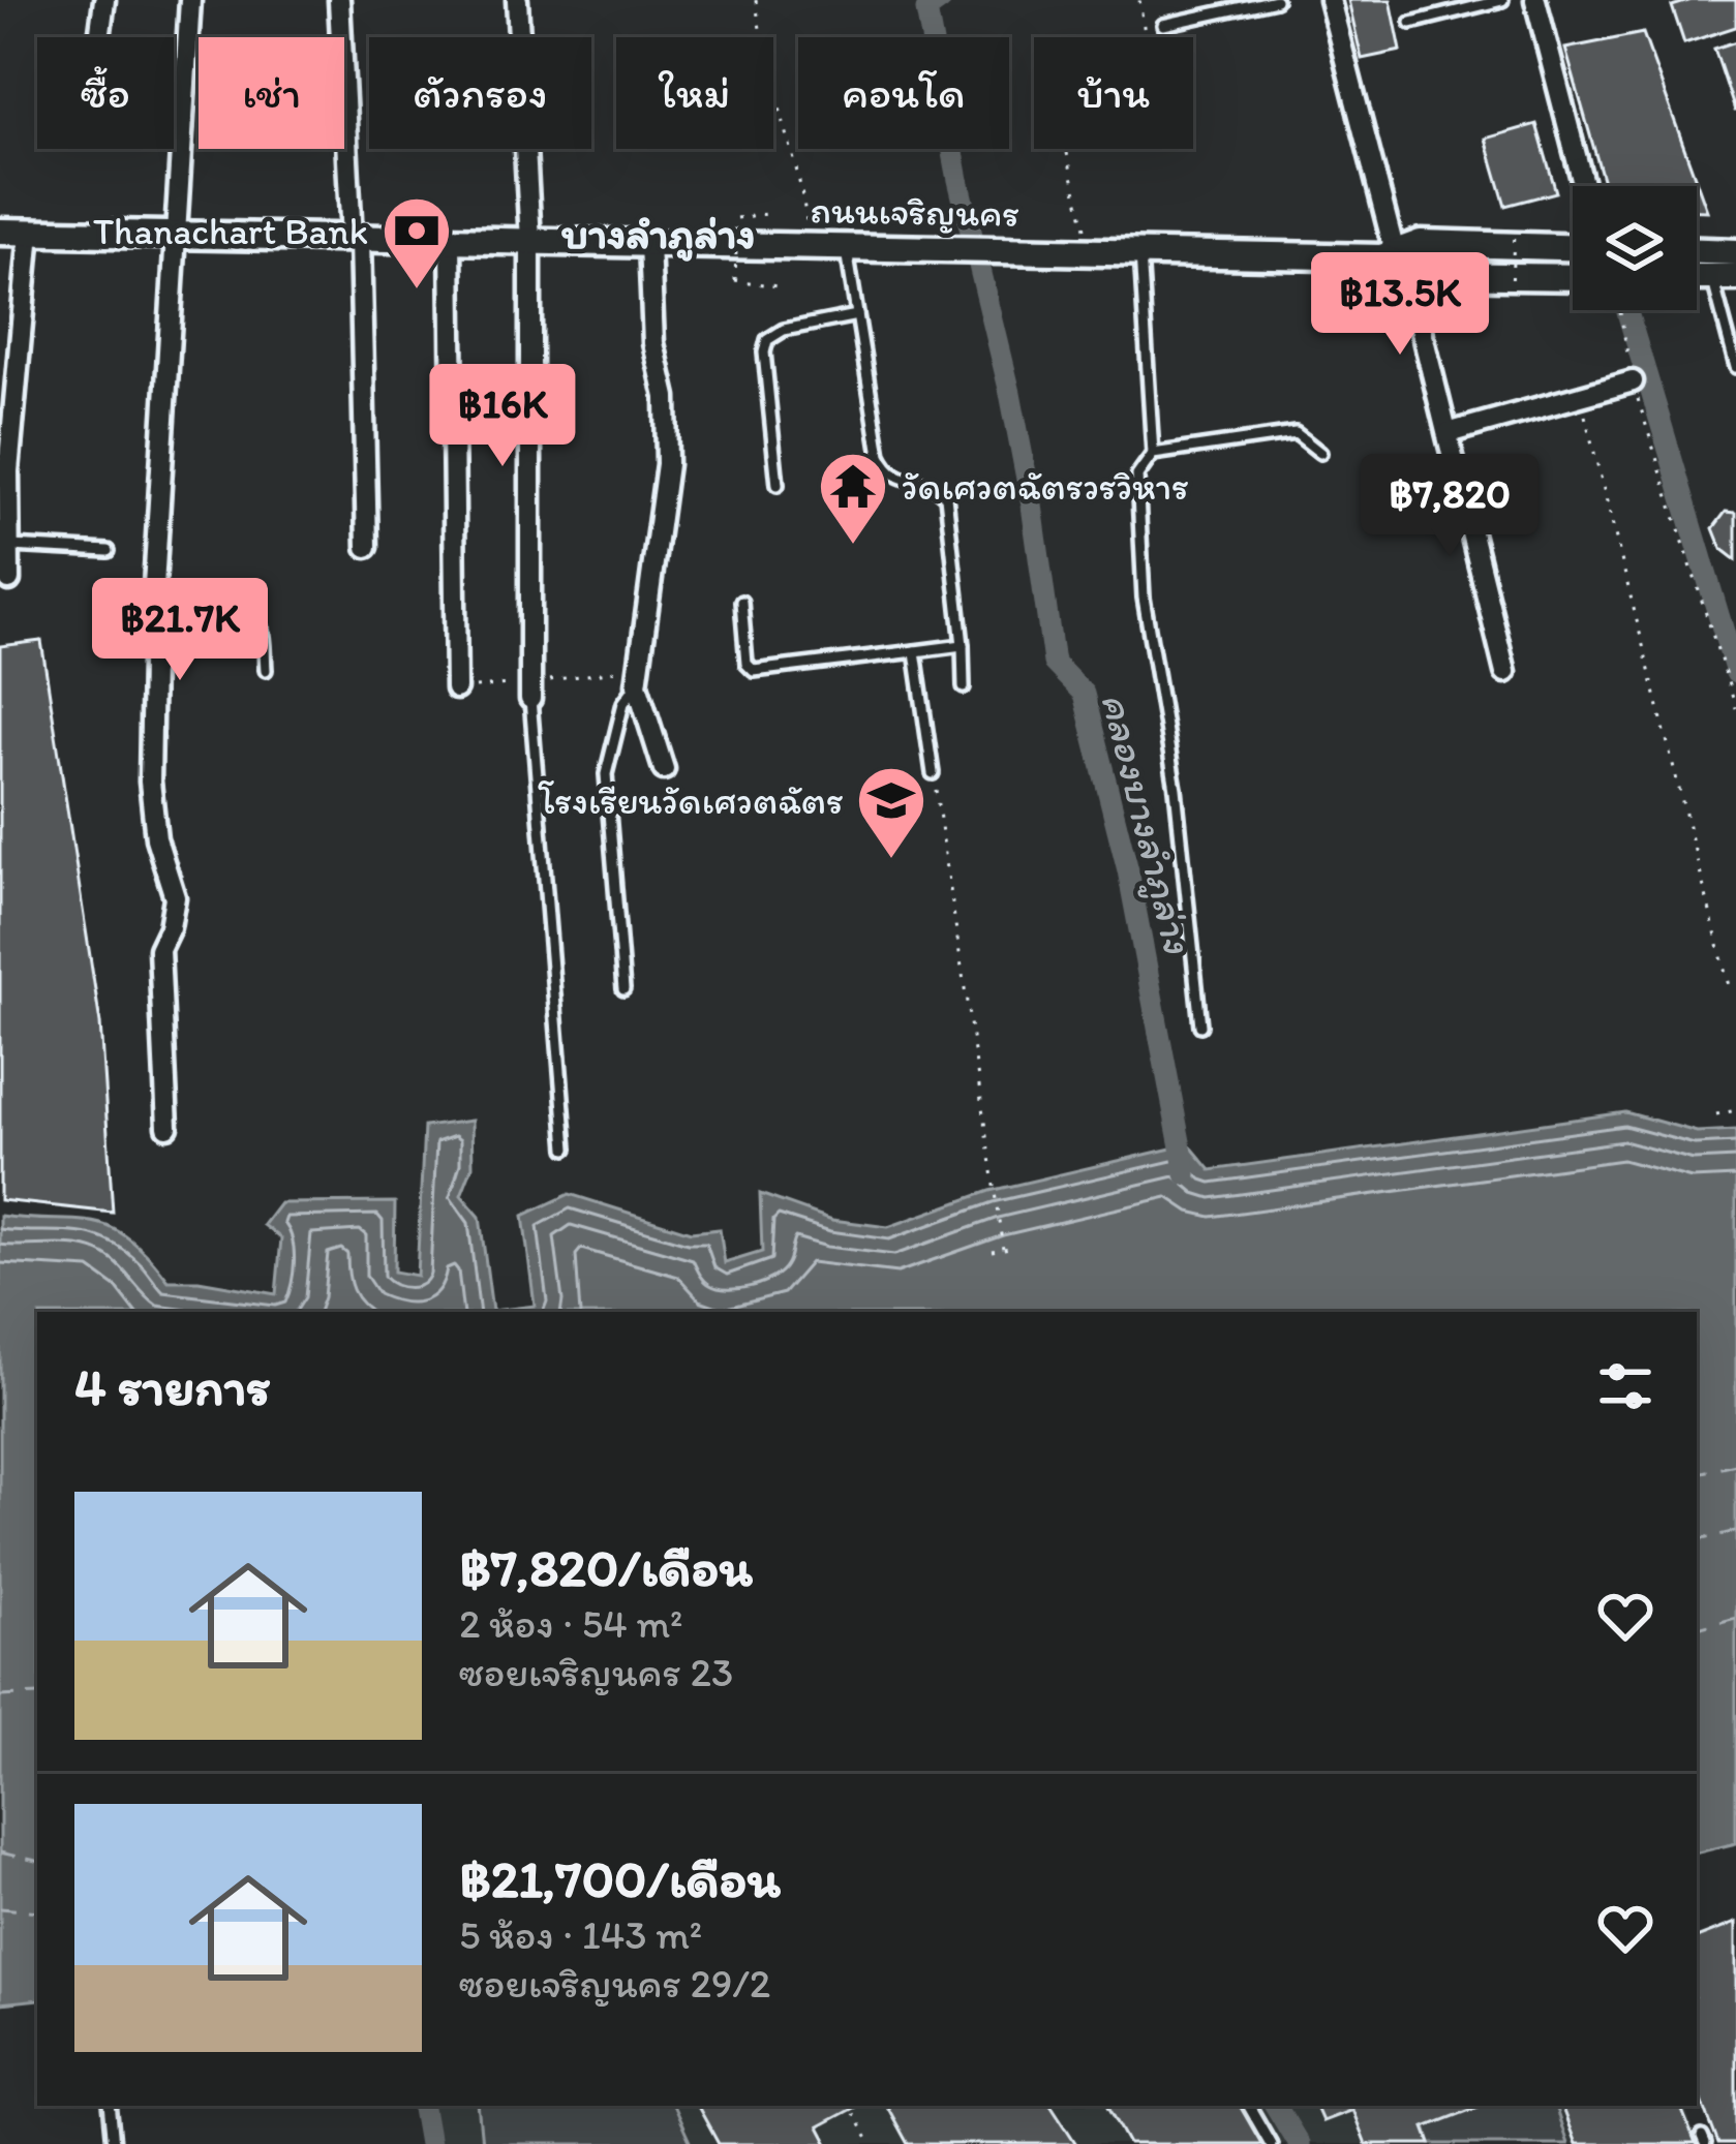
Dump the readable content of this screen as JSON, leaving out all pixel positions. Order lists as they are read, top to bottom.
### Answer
{
  "streets": {
    "main road": ["ถนนเจริญนคร"]
  },
  "districts": ["บางลำภูล่าง"],
  "water": ["คลองบางลำภูล่าง"],
  "places": {
    "bank": ["Thanachart Bank"],
    "temple": ["วัดเศวตฉัตรวรวิหาร"],
    "school or university": ["โรงเรียนวัดเศวตฉัตร"]
  },
  "page": {
    "chip": [
      "ซื้อ",
      "เช่า",
      "ตัวกรอง",
      "ใหม่",
      "คอนโด",
      "บ้าน"
    ],
    "price": [
      "฿13.5K",
      "฿16K",
      "฿7,820",
      "฿21.7K"
    ],
    "heading": "4 รายการ",
    "list": [
      {
        "name": "฿7,820/เดือน",
        "note": "2 ห้อง · 54 m² · ซอยเจริญนคร 23"
      },
      {
        "name": "฿21,700/เดือน",
        "note": "5 ห้อง · 143 m² · ซอยเจริญนคร 29/2"
      }
    ]
  }
}
